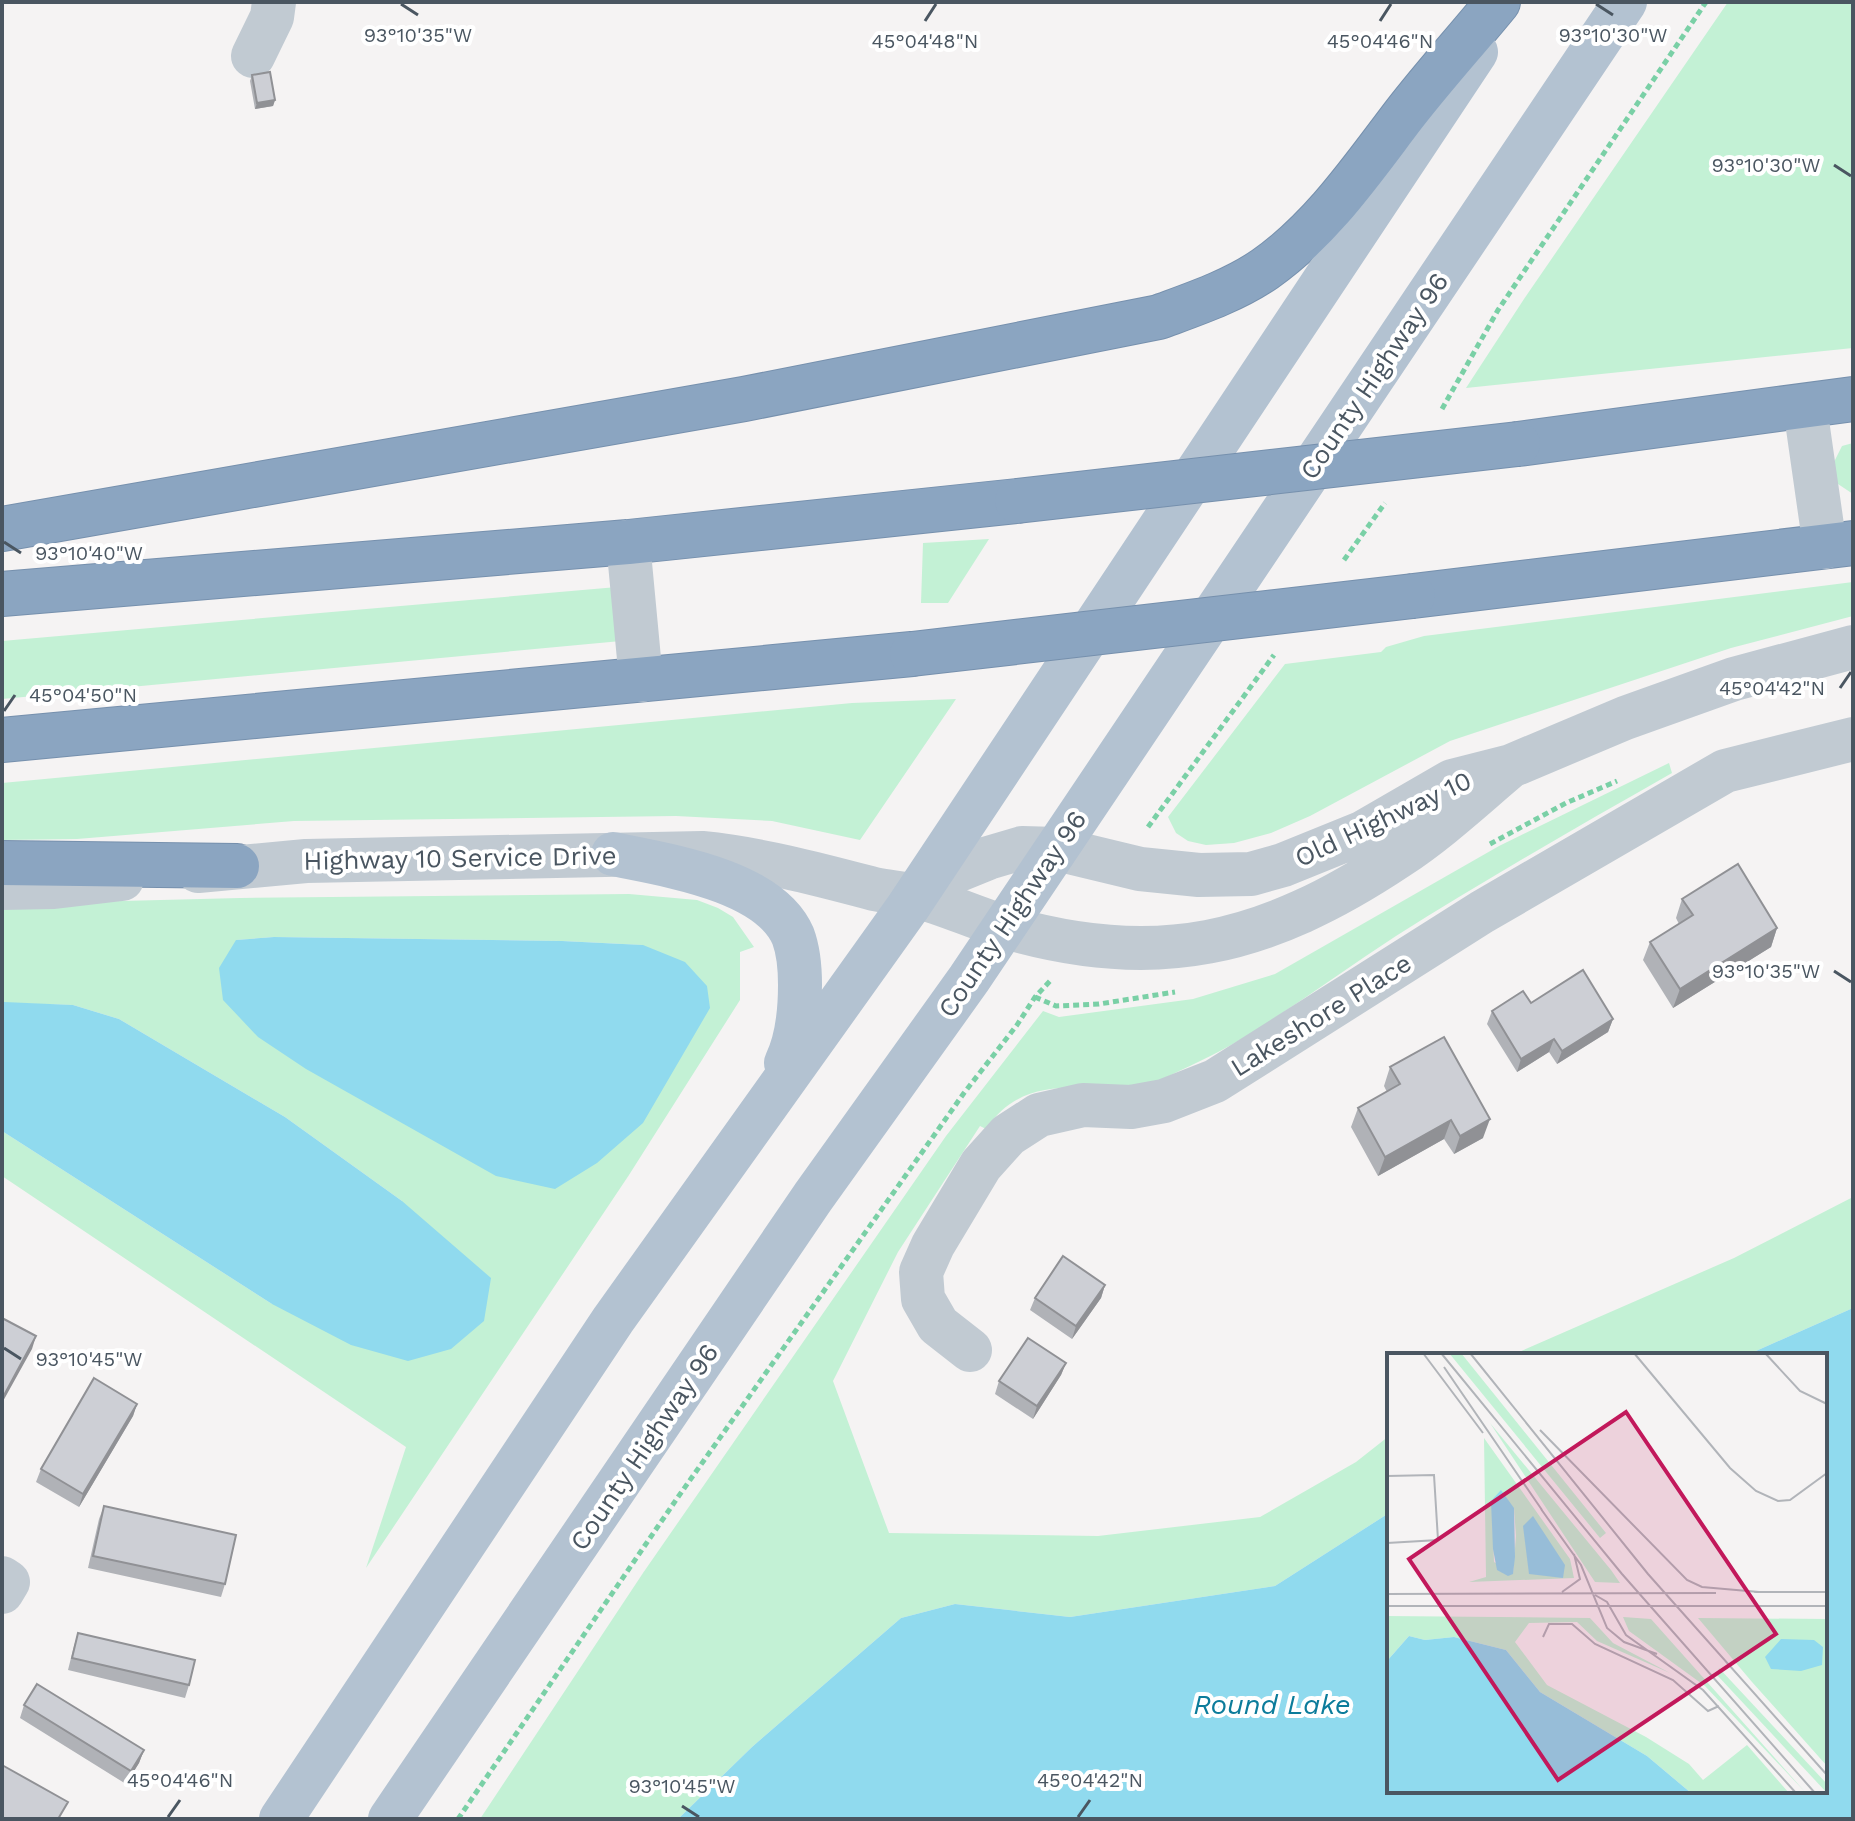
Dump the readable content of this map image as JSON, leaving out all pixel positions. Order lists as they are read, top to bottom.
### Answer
{
  "streets": {
    "main road": ["County Highway 96"],
    "street": ["Old Highway 10", "Highway 10 Service Drive", "Lakeshore Place"]
  },
  "crossings": [
    ["County Highway 96", "Old Highway 10"],
    ["Old Highway 10", "Highway 10 Service Drive"]
  ],
  "water": ["Round Lake"],
  "coordinates": [
    "93°10'35\"W",
    "93°10'30\"W",
    "45°04'48\"N",
    "45°04'46\"N",
    "93°10'40\"W",
    "45°04'42\"N",
    "45°04'50\"N",
    "93°10'45\"W"
  ]
}
